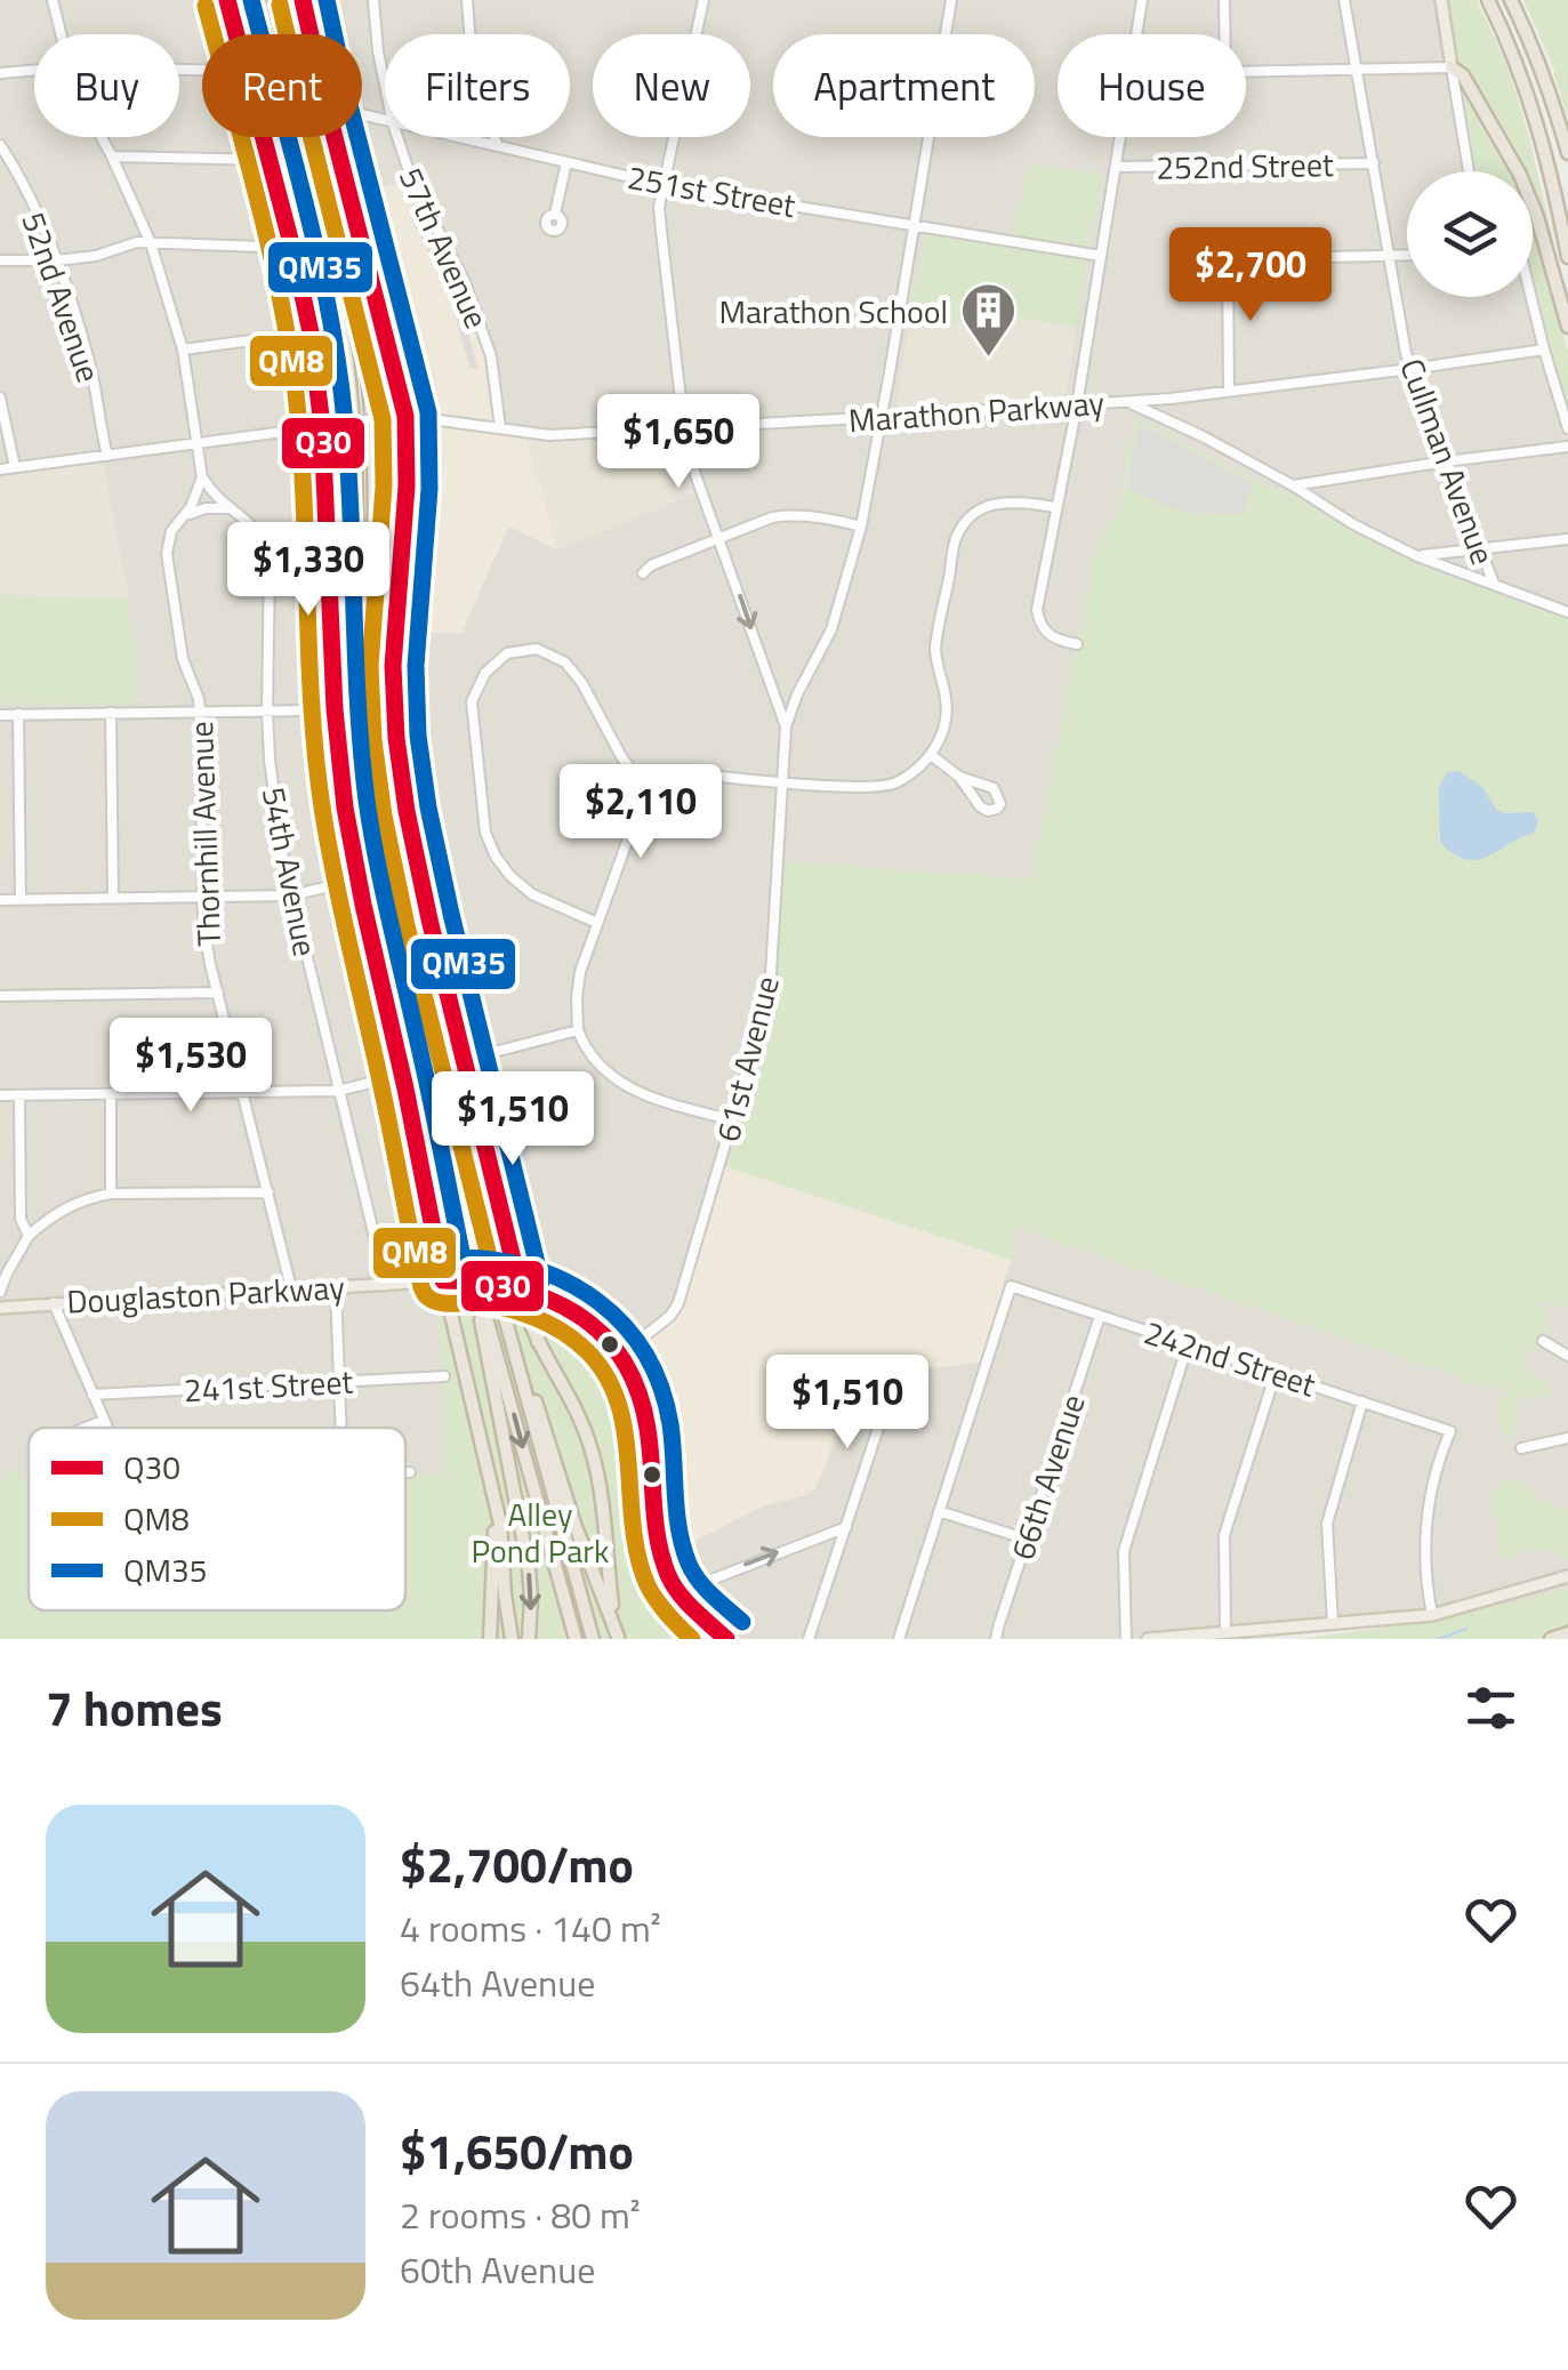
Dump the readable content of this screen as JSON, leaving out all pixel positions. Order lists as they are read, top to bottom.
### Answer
{
  "streets": {
    "main road": ["Douglaston Parkway"],
    "street": [
      "252nd Street",
      "251st Street",
      "57th Avenue",
      "52nd Avenue",
      "Marathon Parkway",
      "Cullman Avenue",
      "Thornhill Avenue",
      "54th Avenue",
      "61st Avenue",
      "242nd Street",
      "241st Street",
      "66th Avenue"
    ]
  },
  "crossings": [
    ["252nd Street", "Cullman Avenue"],
    ["251st Street", "61st Avenue"],
    ["57th Avenue", "Marathon Parkway"],
    ["52nd Avenue", "Marathon Parkway"],
    ["Marathon Parkway", "Cullman Avenue"],
    ["Marathon Parkway", "61st Avenue"],
    ["Thornhill Avenue", "54th Avenue"],
    ["Thornhill Avenue", "Douglaston Parkway"],
    ["54th Avenue", "Douglaston Parkway"],
    ["61st Avenue", "Douglaston Parkway"],
    ["242nd Street", "66th Avenue"]
  ],
  "parks": ["Alley Pond Park"],
  "places": {
    "building": ["Marathon School"]
  },
  "lines": ["transit line Q30", "transit line QM35", "transit line QM8"],
  "legend": ["Q30", "QM8", "QM35"],
  "page": {
    "chip": [
      "Buy",
      "Rent",
      "Filters",
      "New",
      "Apartment",
      "House"
    ],
    "price": [
      "$2,700",
      "$1,650",
      "$1,330",
      "$2,110",
      "$1,530",
      "$1,510",
      "$1,510"
    ],
    "heading": "7 homes",
    "list": [
      {
        "name": "$2,700/mo",
        "note": "4 rooms · 140 m² · 64th Avenue"
      },
      {
        "name": "$1,650/mo",
        "note": "2 rooms · 80 m² · 60th Avenue"
      }
    ]
  }
}
